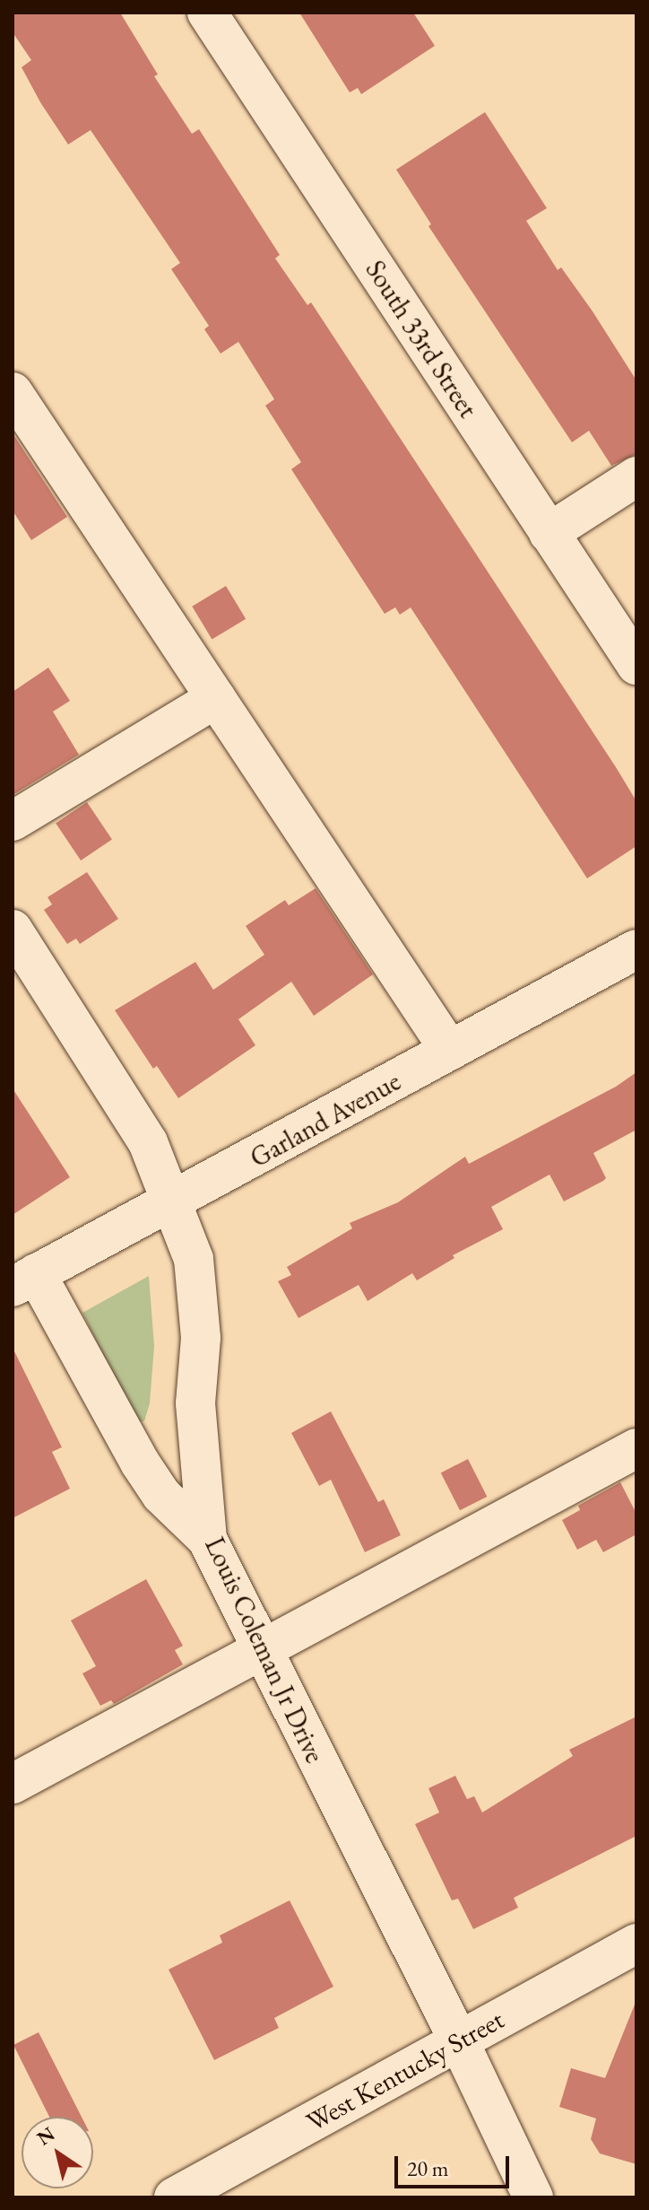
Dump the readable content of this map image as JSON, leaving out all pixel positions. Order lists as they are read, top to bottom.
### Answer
{
  "streets": {
    "street": [
      "South 33rd Street",
      "Garland Avenue",
      "Louis Coleman Jr Drive",
      "West Kentucky Street"
    ]
  },
  "crossings": [
    ["Garland Avenue", "Louis Coleman Jr Drive"],
    ["Louis Coleman Jr Drive", "West Kentucky Street"]
  ],
  "scale_bar": "20 m",
  "north": "top left"
}
